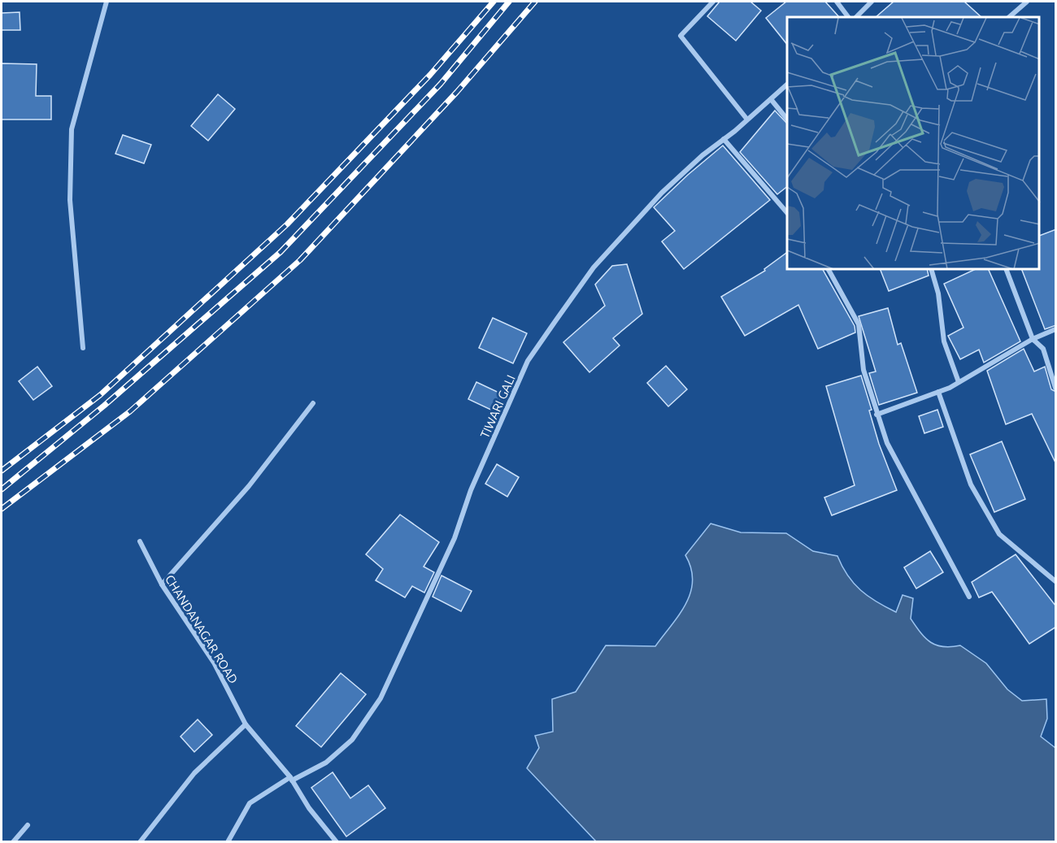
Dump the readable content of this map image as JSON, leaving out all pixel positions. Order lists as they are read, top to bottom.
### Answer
{
  "streets": {
    "street": ["TIWARI GALI", "CHANDANAGAR ROAD"]
  },
  "crossings": [
    ["TIWARI GALI", "CHANDANAGAR ROAD"]
  ]
}
